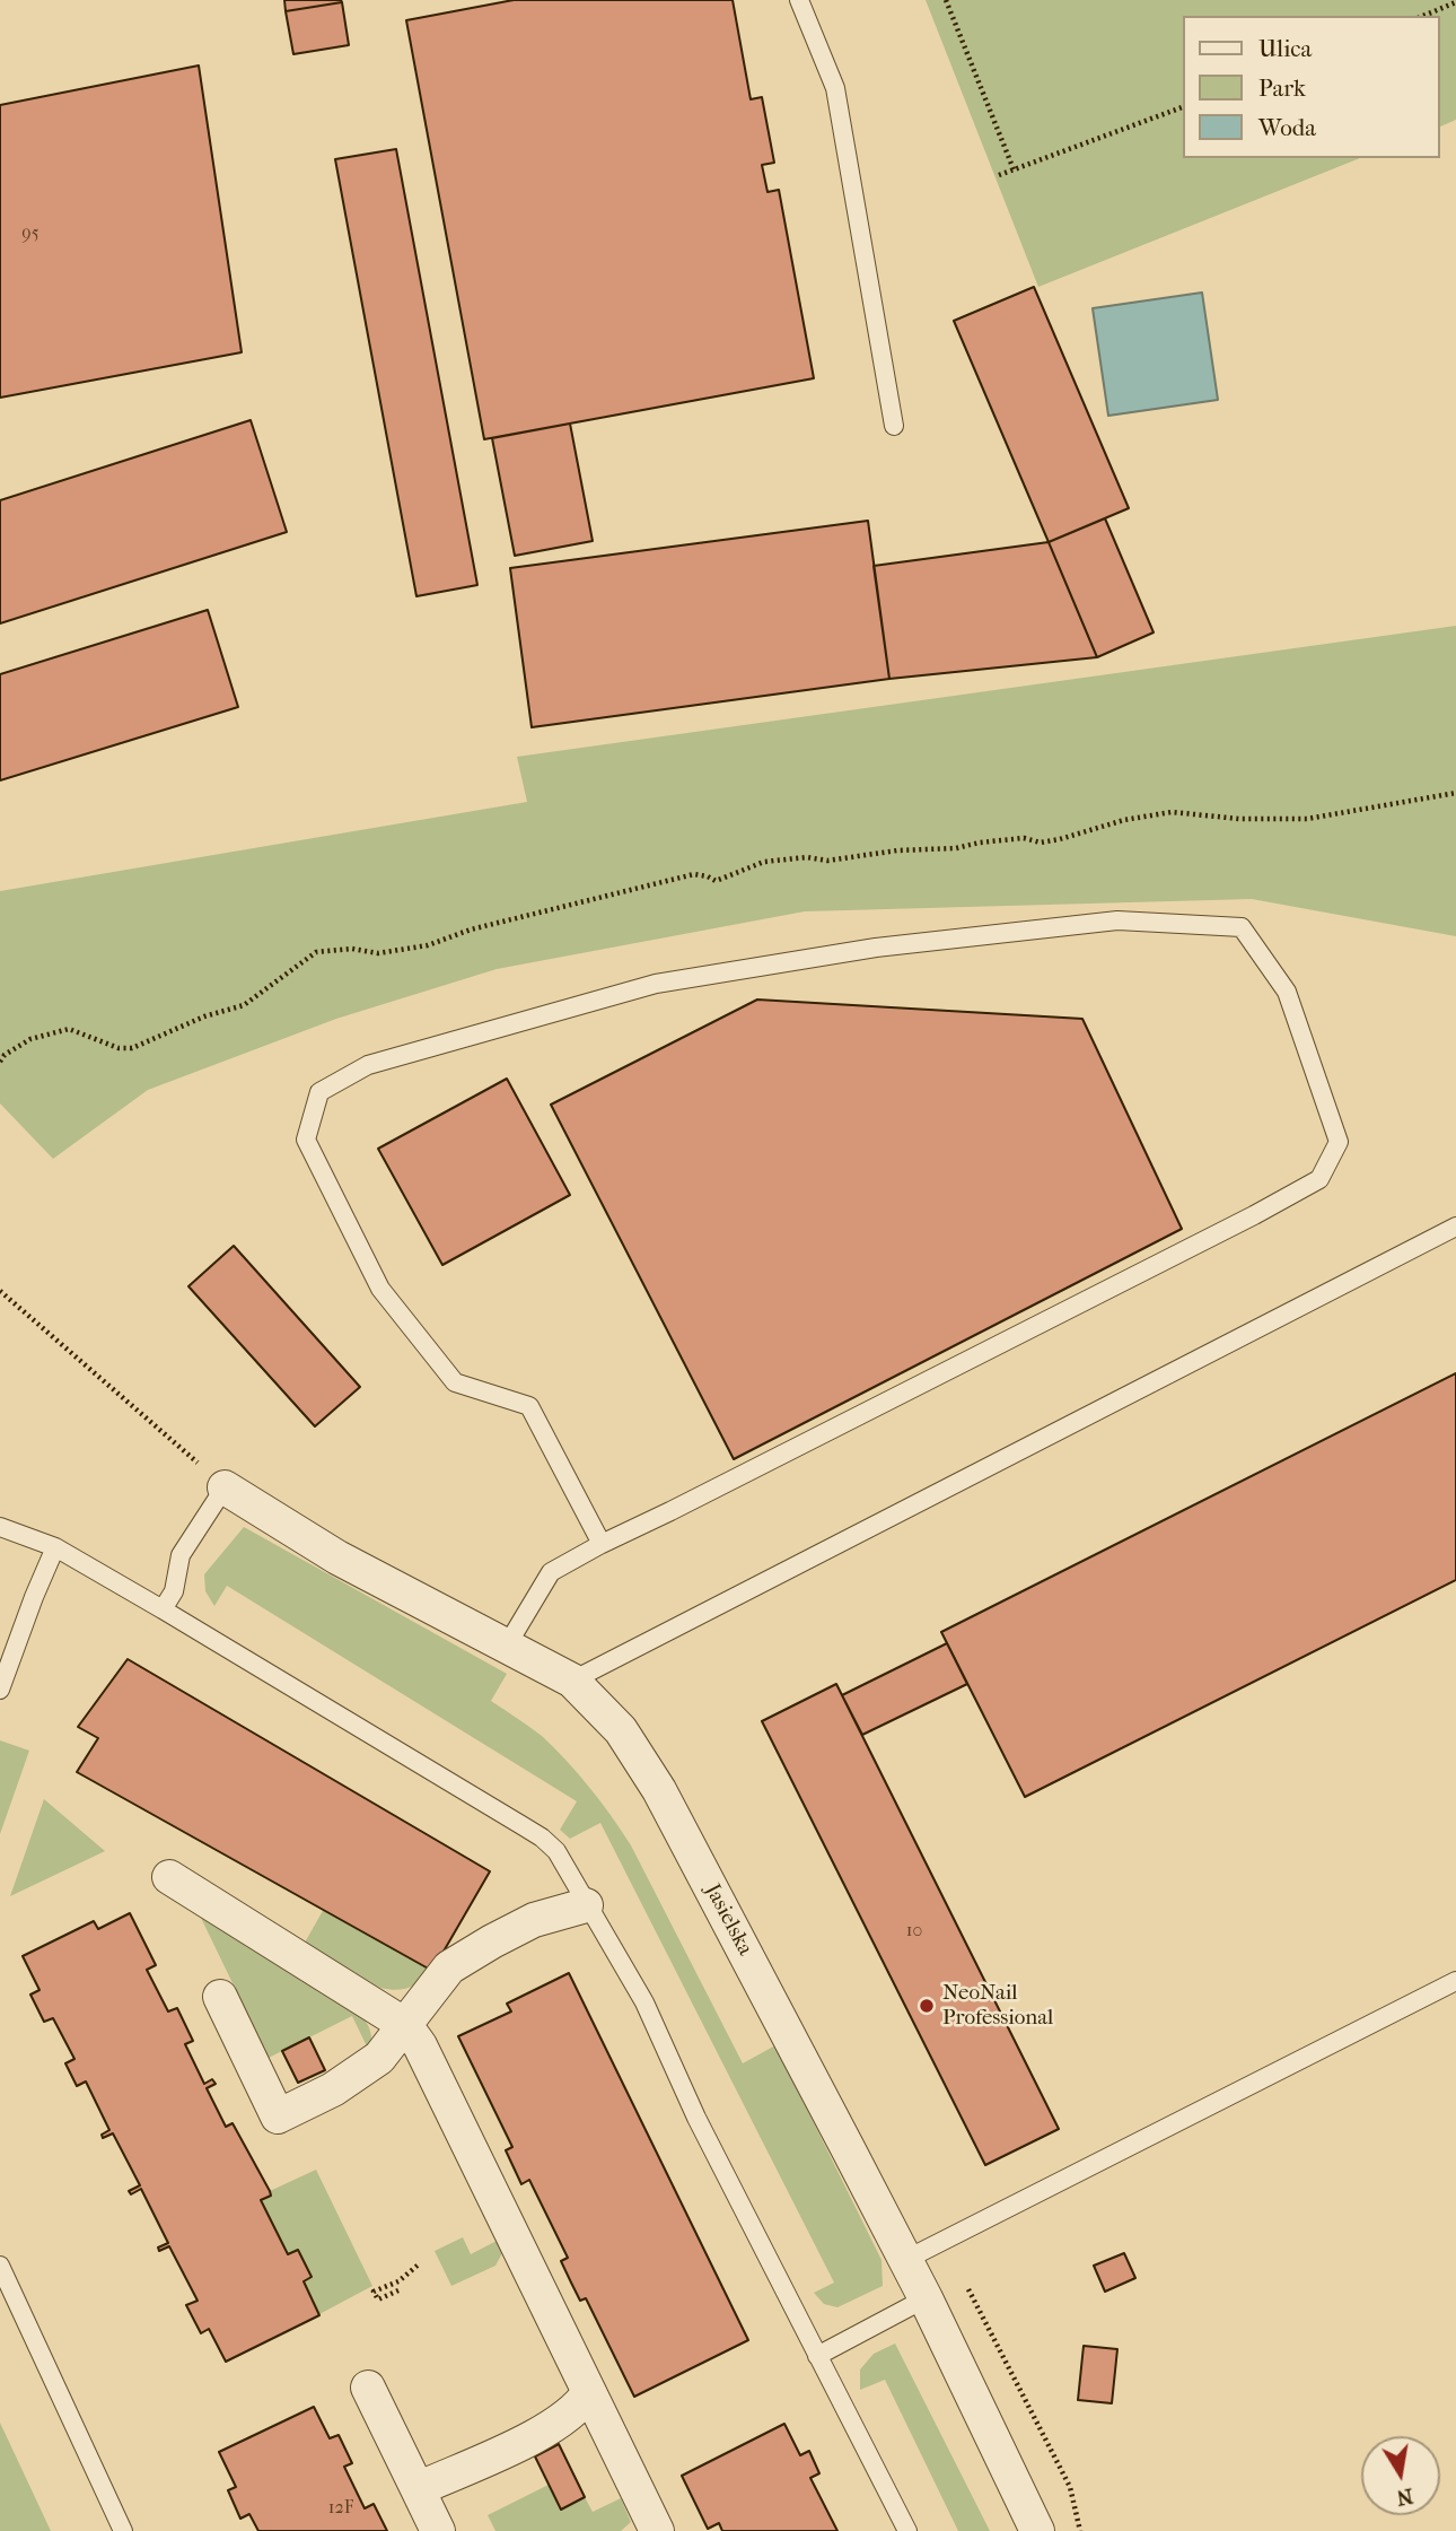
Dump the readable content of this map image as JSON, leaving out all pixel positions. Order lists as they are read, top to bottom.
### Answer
{
  "streets": {
    "street": ["Jasielska"]
  },
  "places": ["NeoNail Professional"],
  "house_numbers": ["95", "10", "12F"],
  "legend": ["Ulica", "Park", "Woda"],
  "north": "bottom"
}
